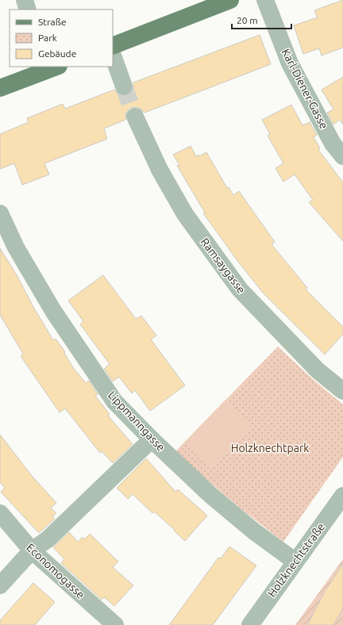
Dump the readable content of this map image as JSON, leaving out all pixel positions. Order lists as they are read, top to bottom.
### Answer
{
  "streets": {
    "street": [
      "Karl-Diener-Gasse",
      "Ramsaygasse",
      "Lippmanngasse",
      "Holzknechtstraße",
      "Economogasse"
    ]
  },
  "crossings": [
    ["Lippmanngasse", "Holzknechtstraße"]
  ],
  "parks": ["Holzknechtpark"],
  "legend": ["Straße", "Park", "Gebäude"],
  "scale_bar": "20 m"
}
